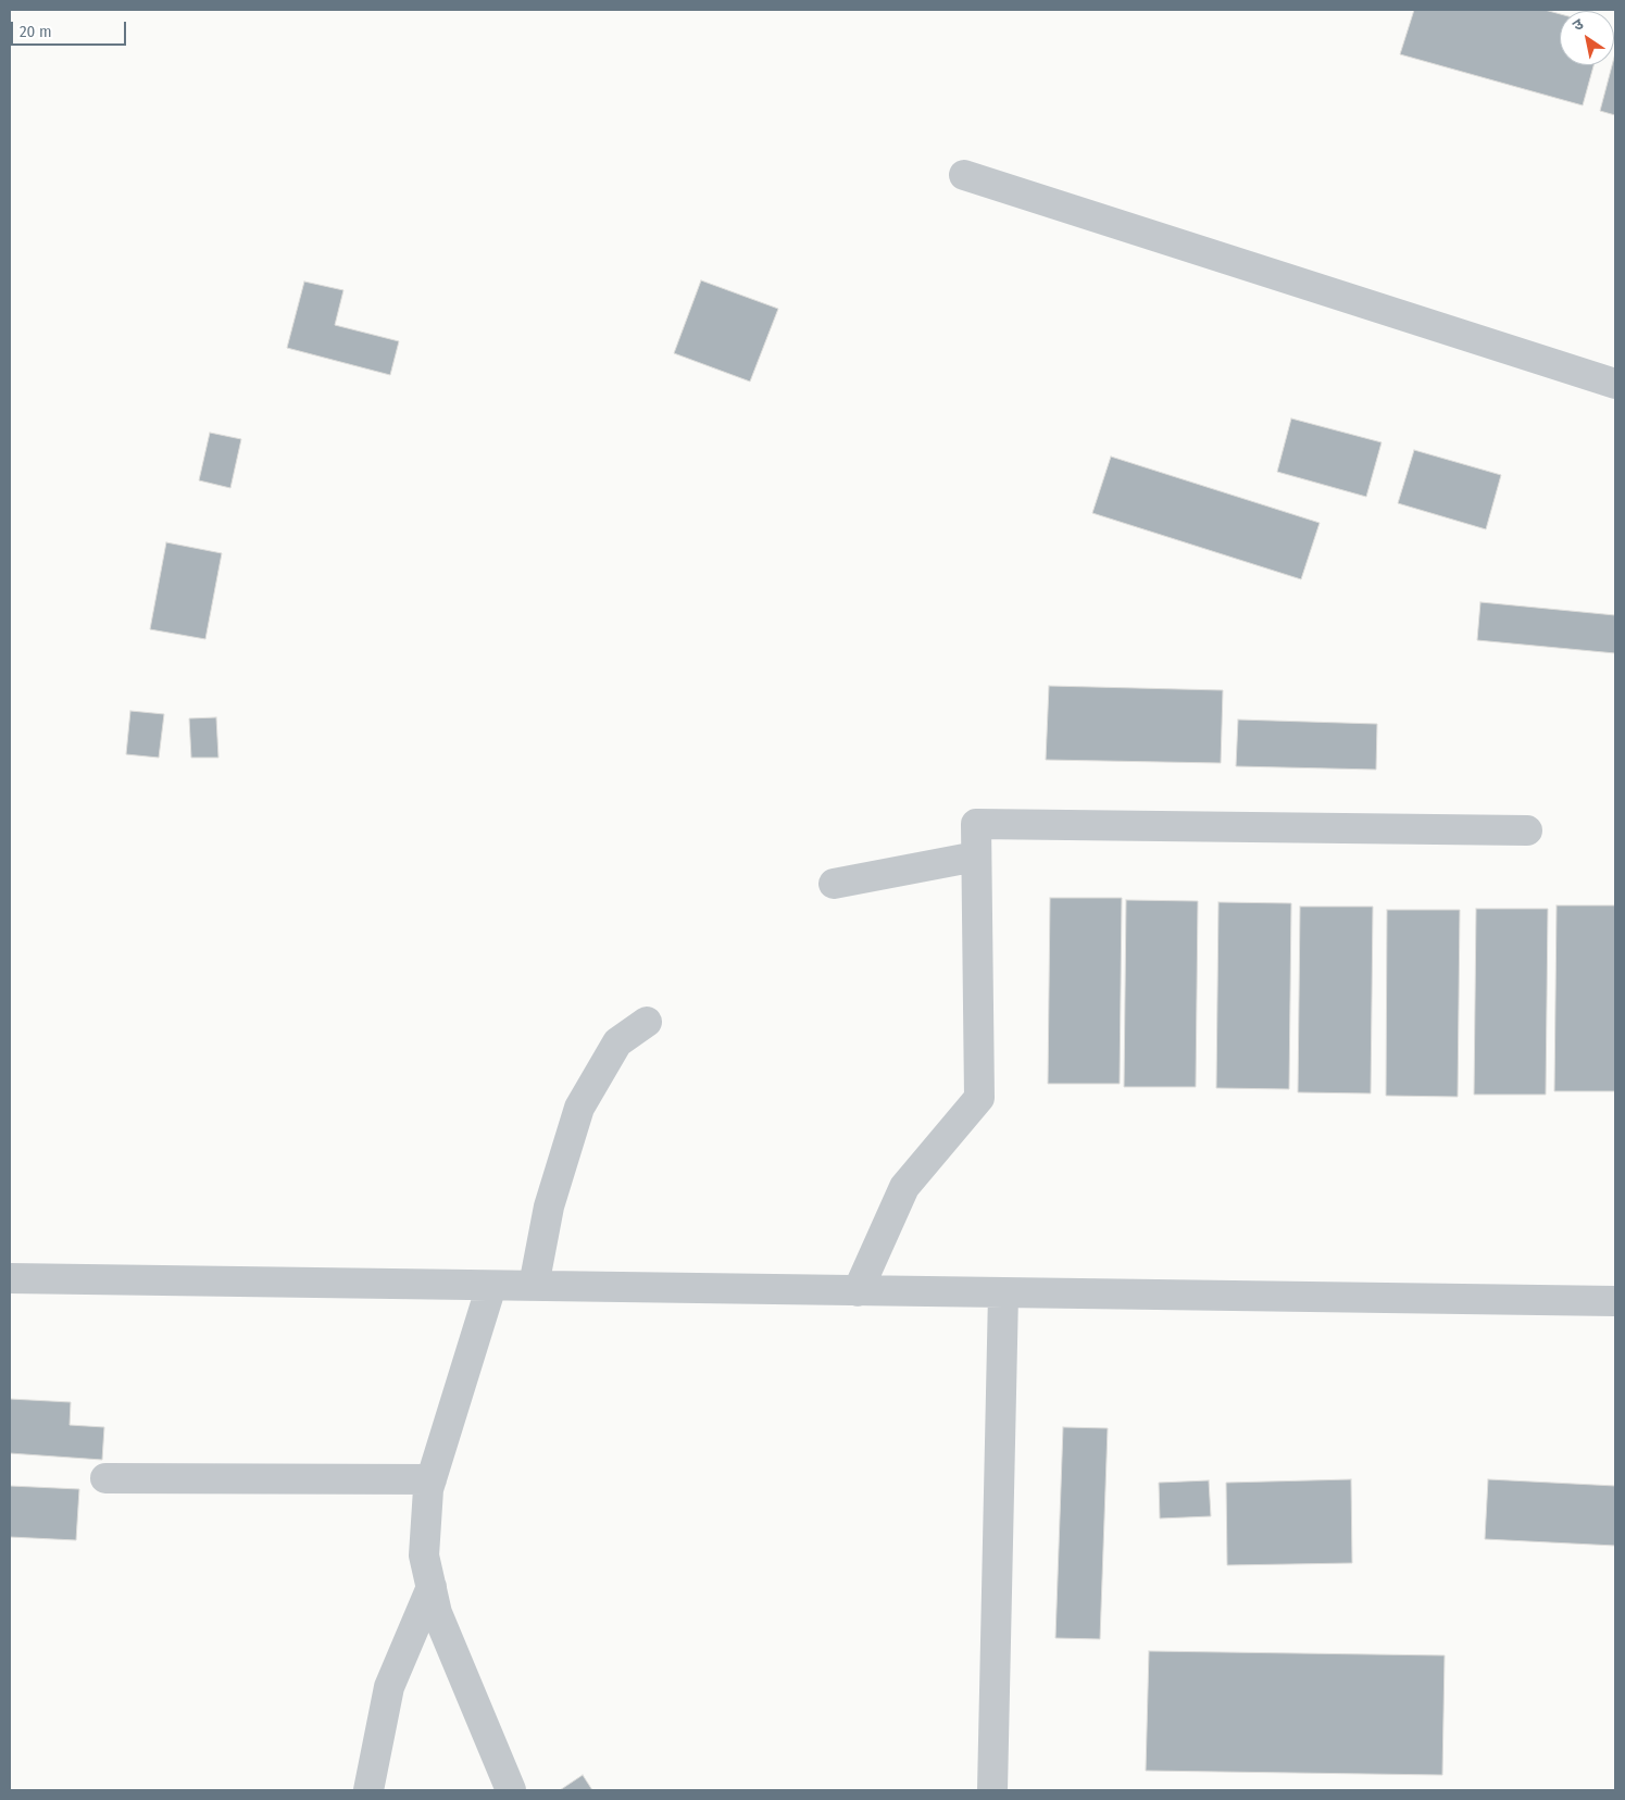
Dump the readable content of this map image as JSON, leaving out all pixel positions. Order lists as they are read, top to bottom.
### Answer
{
  "scale_bar": "20 m",
  "north": "top left"
}
